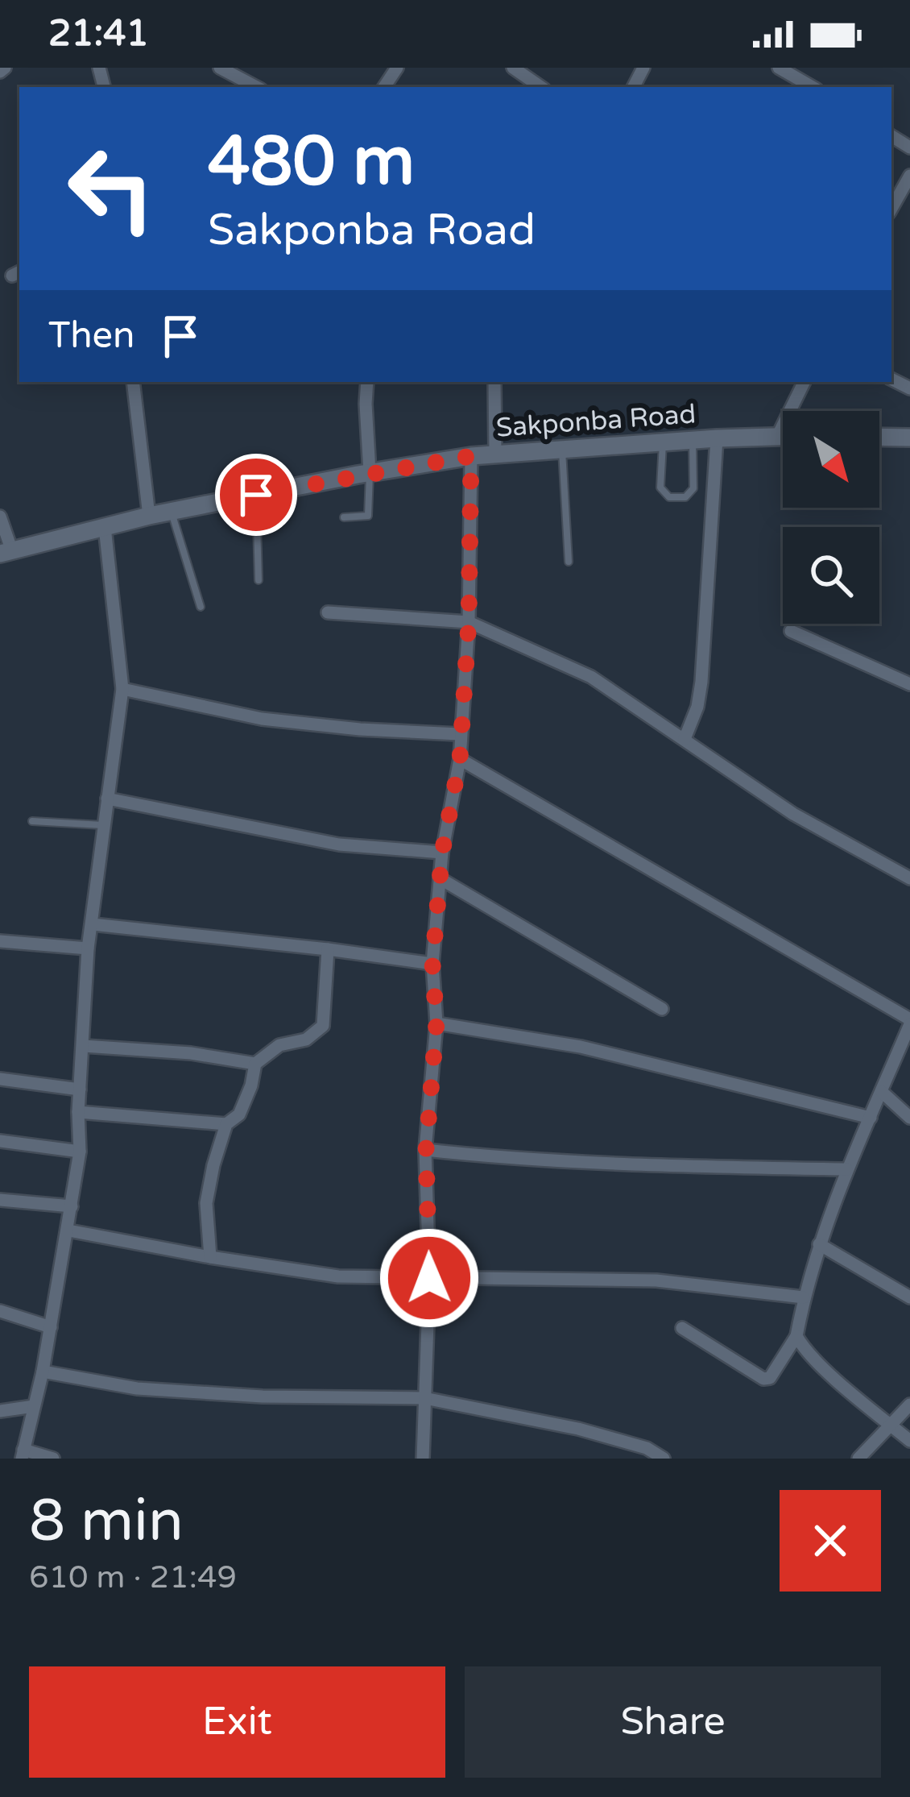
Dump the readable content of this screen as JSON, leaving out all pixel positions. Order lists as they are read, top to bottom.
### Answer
{
  "streets": {
    "main road": ["Sakponba Road"]
  },
  "north": "bottom right",
  "page": {
    "status": "21:41",
    "turn": ["480 m", "Sakponba Road"],
    "then": "Then",
    "heading": ["8 min", "610 m · 21:49"],
    "buttons": ["Exit", "Share"]
  }
}
